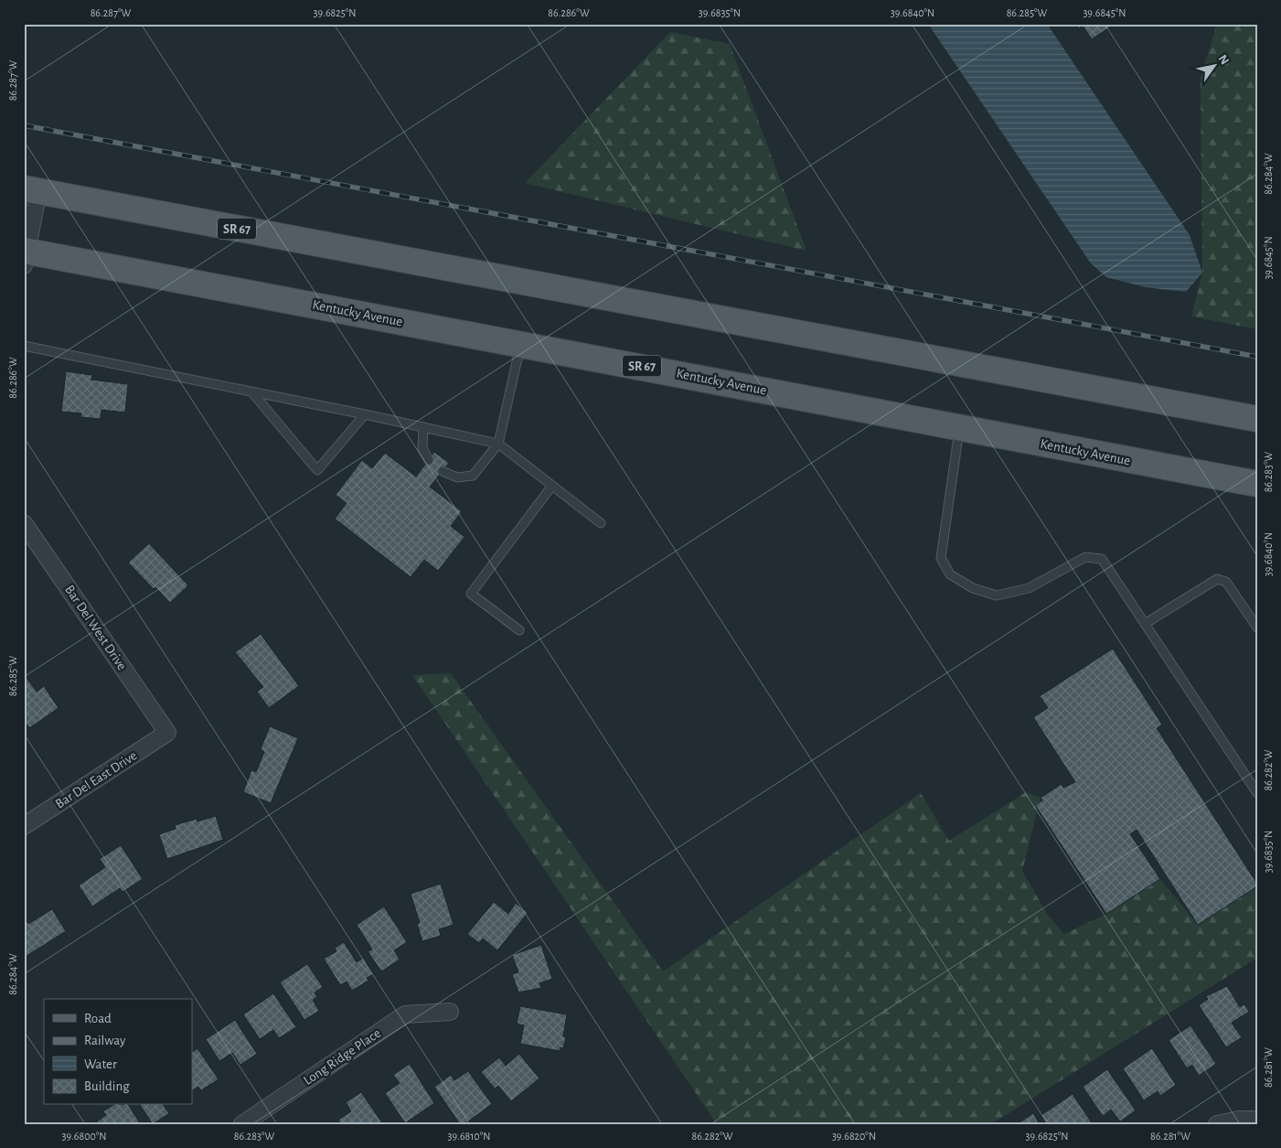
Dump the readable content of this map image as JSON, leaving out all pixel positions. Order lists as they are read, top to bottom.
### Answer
{
  "streets": {
    "main road": ["SR 67", "Kentucky Avenue"],
    "street": ["Bar Del West Drive", "Bar Del East Drive", "Long Ridge Place"]
  },
  "crossings": [
    ["Bar Del West Drive", "Bar Del East Drive"]
  ],
  "legend": [
    "Road",
    "Railway",
    "Water",
    "Building"
  ],
  "north": "top right",
  "coordinates": [
    "86.287°W",
    "39.6825°N",
    "86.286°W",
    "39.6835°N",
    "39.6840°N",
    "86.285°W",
    "39.6845°N",
    "86.284°W",
    "86.283°W",
    "86.282°W",
    "86.281°W",
    "39.6800°N",
    "39.6810°N",
    "39.6820°N"
  ]
}
